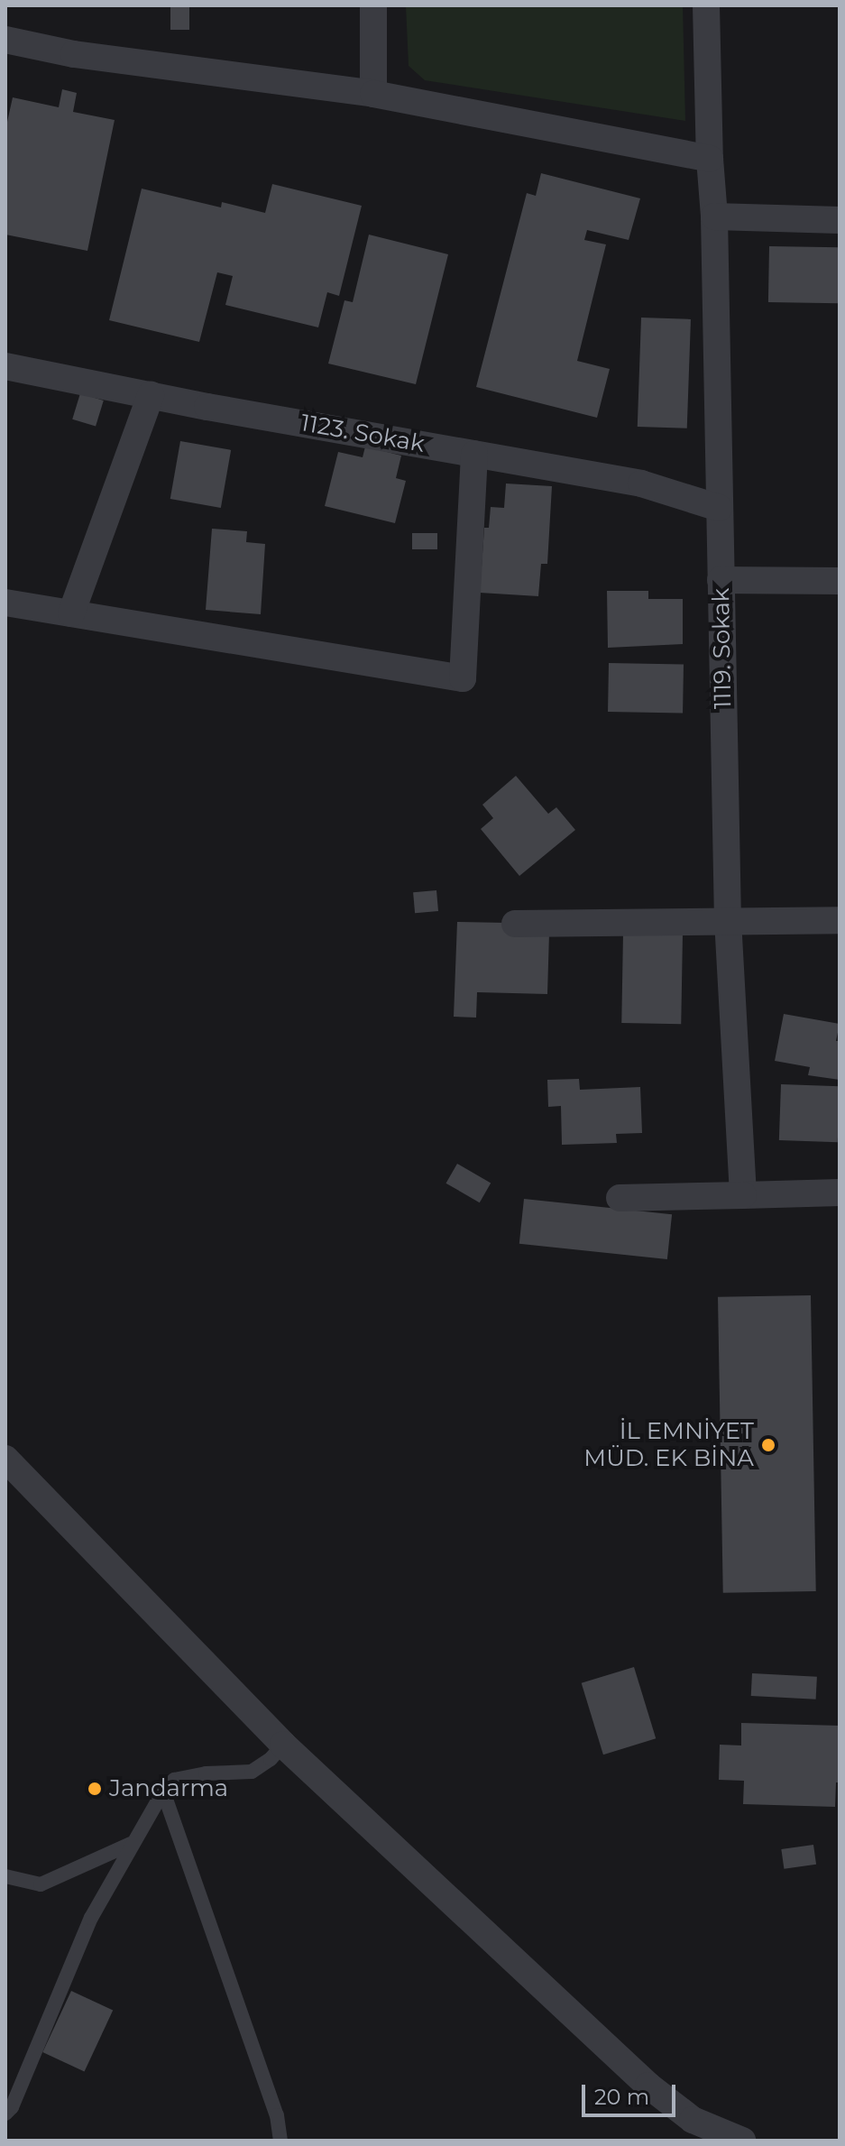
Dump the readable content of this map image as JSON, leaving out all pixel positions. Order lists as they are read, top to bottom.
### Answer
{
  "streets": {
    "street": ["1123. Sokak", "1119. Sokak"]
  },
  "crossings": [
    ["1123. Sokak", "1119. Sokak"]
  ],
  "places": ["İL EMNİYET MÜD. EK BİNA", "Jandarma"],
  "scale_bar": "20 m"
}
